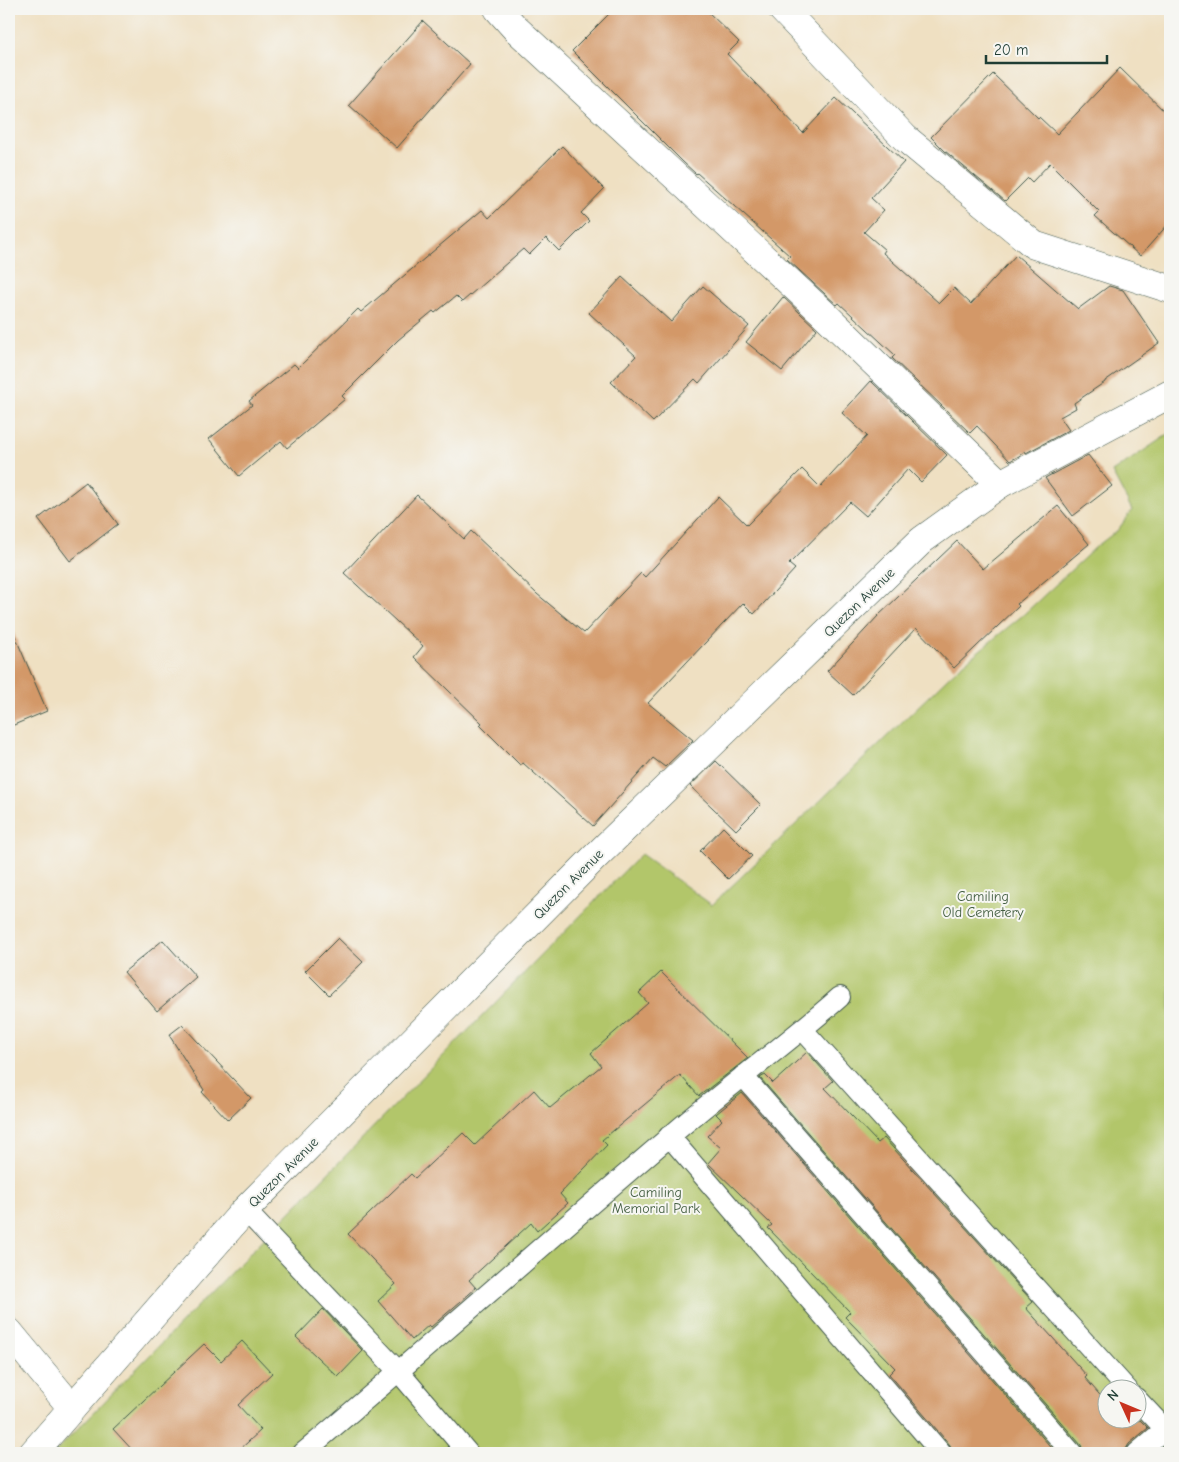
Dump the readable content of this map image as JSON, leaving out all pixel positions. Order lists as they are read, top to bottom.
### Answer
{
  "streets": {
    "street": ["Quezon Avenue"]
  },
  "parks": ["Camiling Old Cemetery", "Camiling Memorial Park"],
  "scale_bar": "20 m",
  "north": "top left"
}
